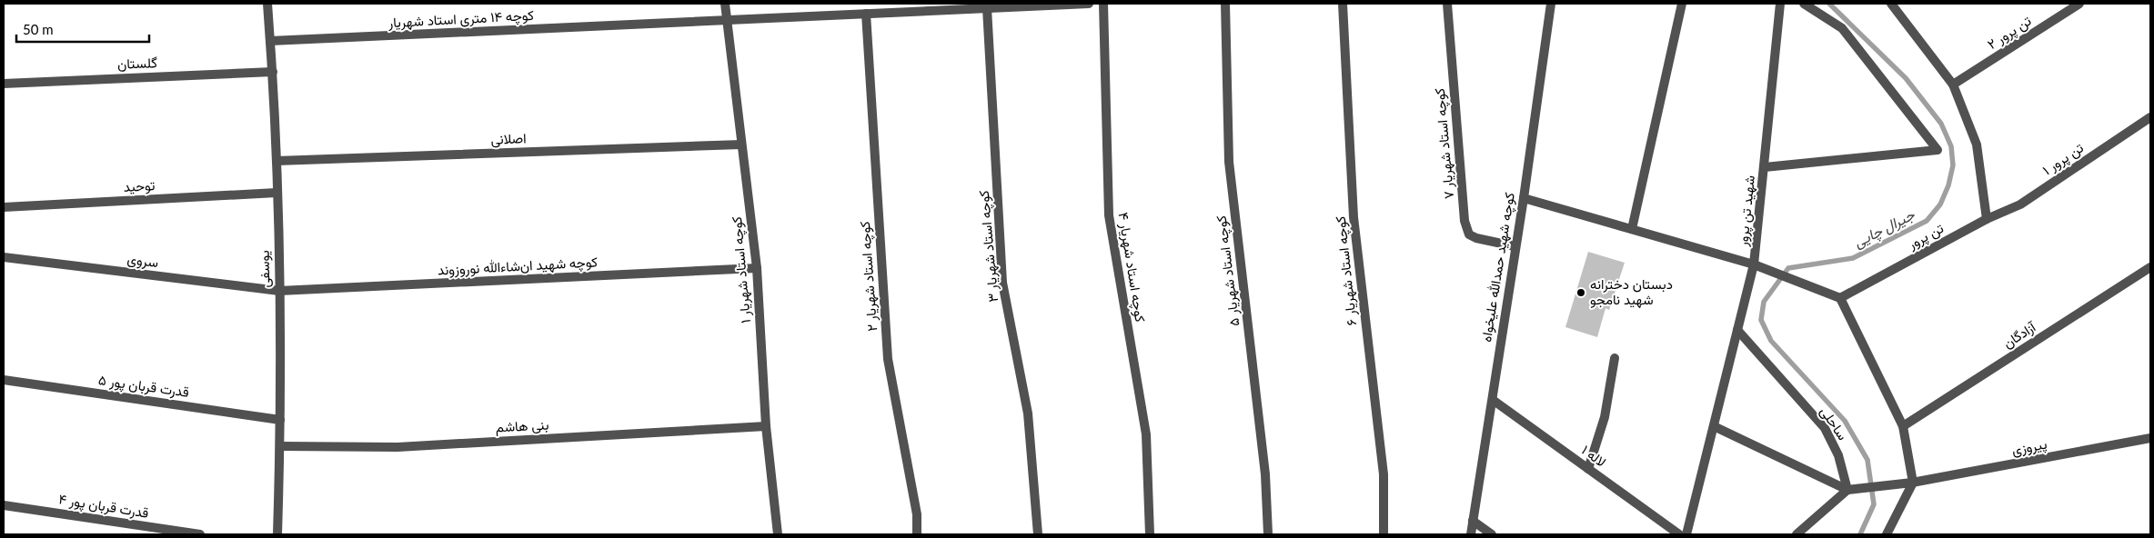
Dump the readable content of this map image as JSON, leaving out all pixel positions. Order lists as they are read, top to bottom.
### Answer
{
  "streets": {
    "street": [
      "کوچه ۱۴ متری استاد شهریار",
      "تن پرور ۲",
      "گلستان",
      "اصلانی",
      "کوچه استاد شهریار ۷",
      "تن پرور ۱",
      "توحید",
      "شهید تن پرور",
      "تن پرور",
      "کوچه استاد شهریار ۳",
      "سروی",
      "کوچه شهید ان‌شاءالله نوروزوند",
      "کوچه استاد شهریار ۴",
      "کوچه شهید حمدالله علیخواه",
      "یوسفی",
      "کوچه استاد شهریار ۱",
      "کوچه استاد شهریار ۵",
      "کوچه استاد شهریار ۶",
      "کوچه استاد شهریار ۲",
      "آزادگان",
      "قدرت قربان پور ۵",
      "ساحلی",
      "بنی هاشم",
      "پیروزی",
      "لاله ۱",
      "قدرت قربان پور ۴"
    ]
  },
  "crossings": [
    ["کوچه ۱۴ متری استاد شهریار", "کوچه استاد شهریار ۳"],
    ["کوچه ۱۴ متری استاد شهریار", "یوسفی"],
    ["کوچه ۱۴ متری استاد شهریار", "کوچه استاد شهریار ۱"],
    ["کوچه ۱۴ متری استاد شهریار", "کوچه استاد شهریار ۲"],
    ["گلستان", "یوسفی"],
    ["اصلانی", "یوسفی"],
    ["اصلانی", "کوچه استاد شهریار ۱"],
    ["کوچه استاد شهریار ۷", "کوچه شهید حمدالله علیخواه"],
    ["تن پرور ۱", "تن پرور"],
    ["توحید", "یوسفی"],
    ["شهید تن پرور", "کوچه شهید حمدالله علیخواه"],
    ["سروی", "کوچه شهید ان‌شاءالله نوروزوند"],
    ["سروی", "یوسفی"],
    ["کوچه شهید ان‌شاءالله نوروزوند", "یوسفی"],
    ["کوچه شهید ان‌شاءالله نوروزوند", "کوچه استاد شهریار ۱"],
    ["کوچه شهید حمدالله علیخواه", "لاله ۱"],
    ["یوسفی", "قدرت قربان پور ۵"],
    ["یوسفی", "بنی هاشم"],
    ["کوچه استاد شهریار ۱", "بنی هاشم"],
    ["ساحلی", "پیروزی"]
  ],
  "water": ["جیرال چایی"],
  "places": ["دبستان دخترانه شهید نامجو"],
  "scale_bar": "50 m"
}
